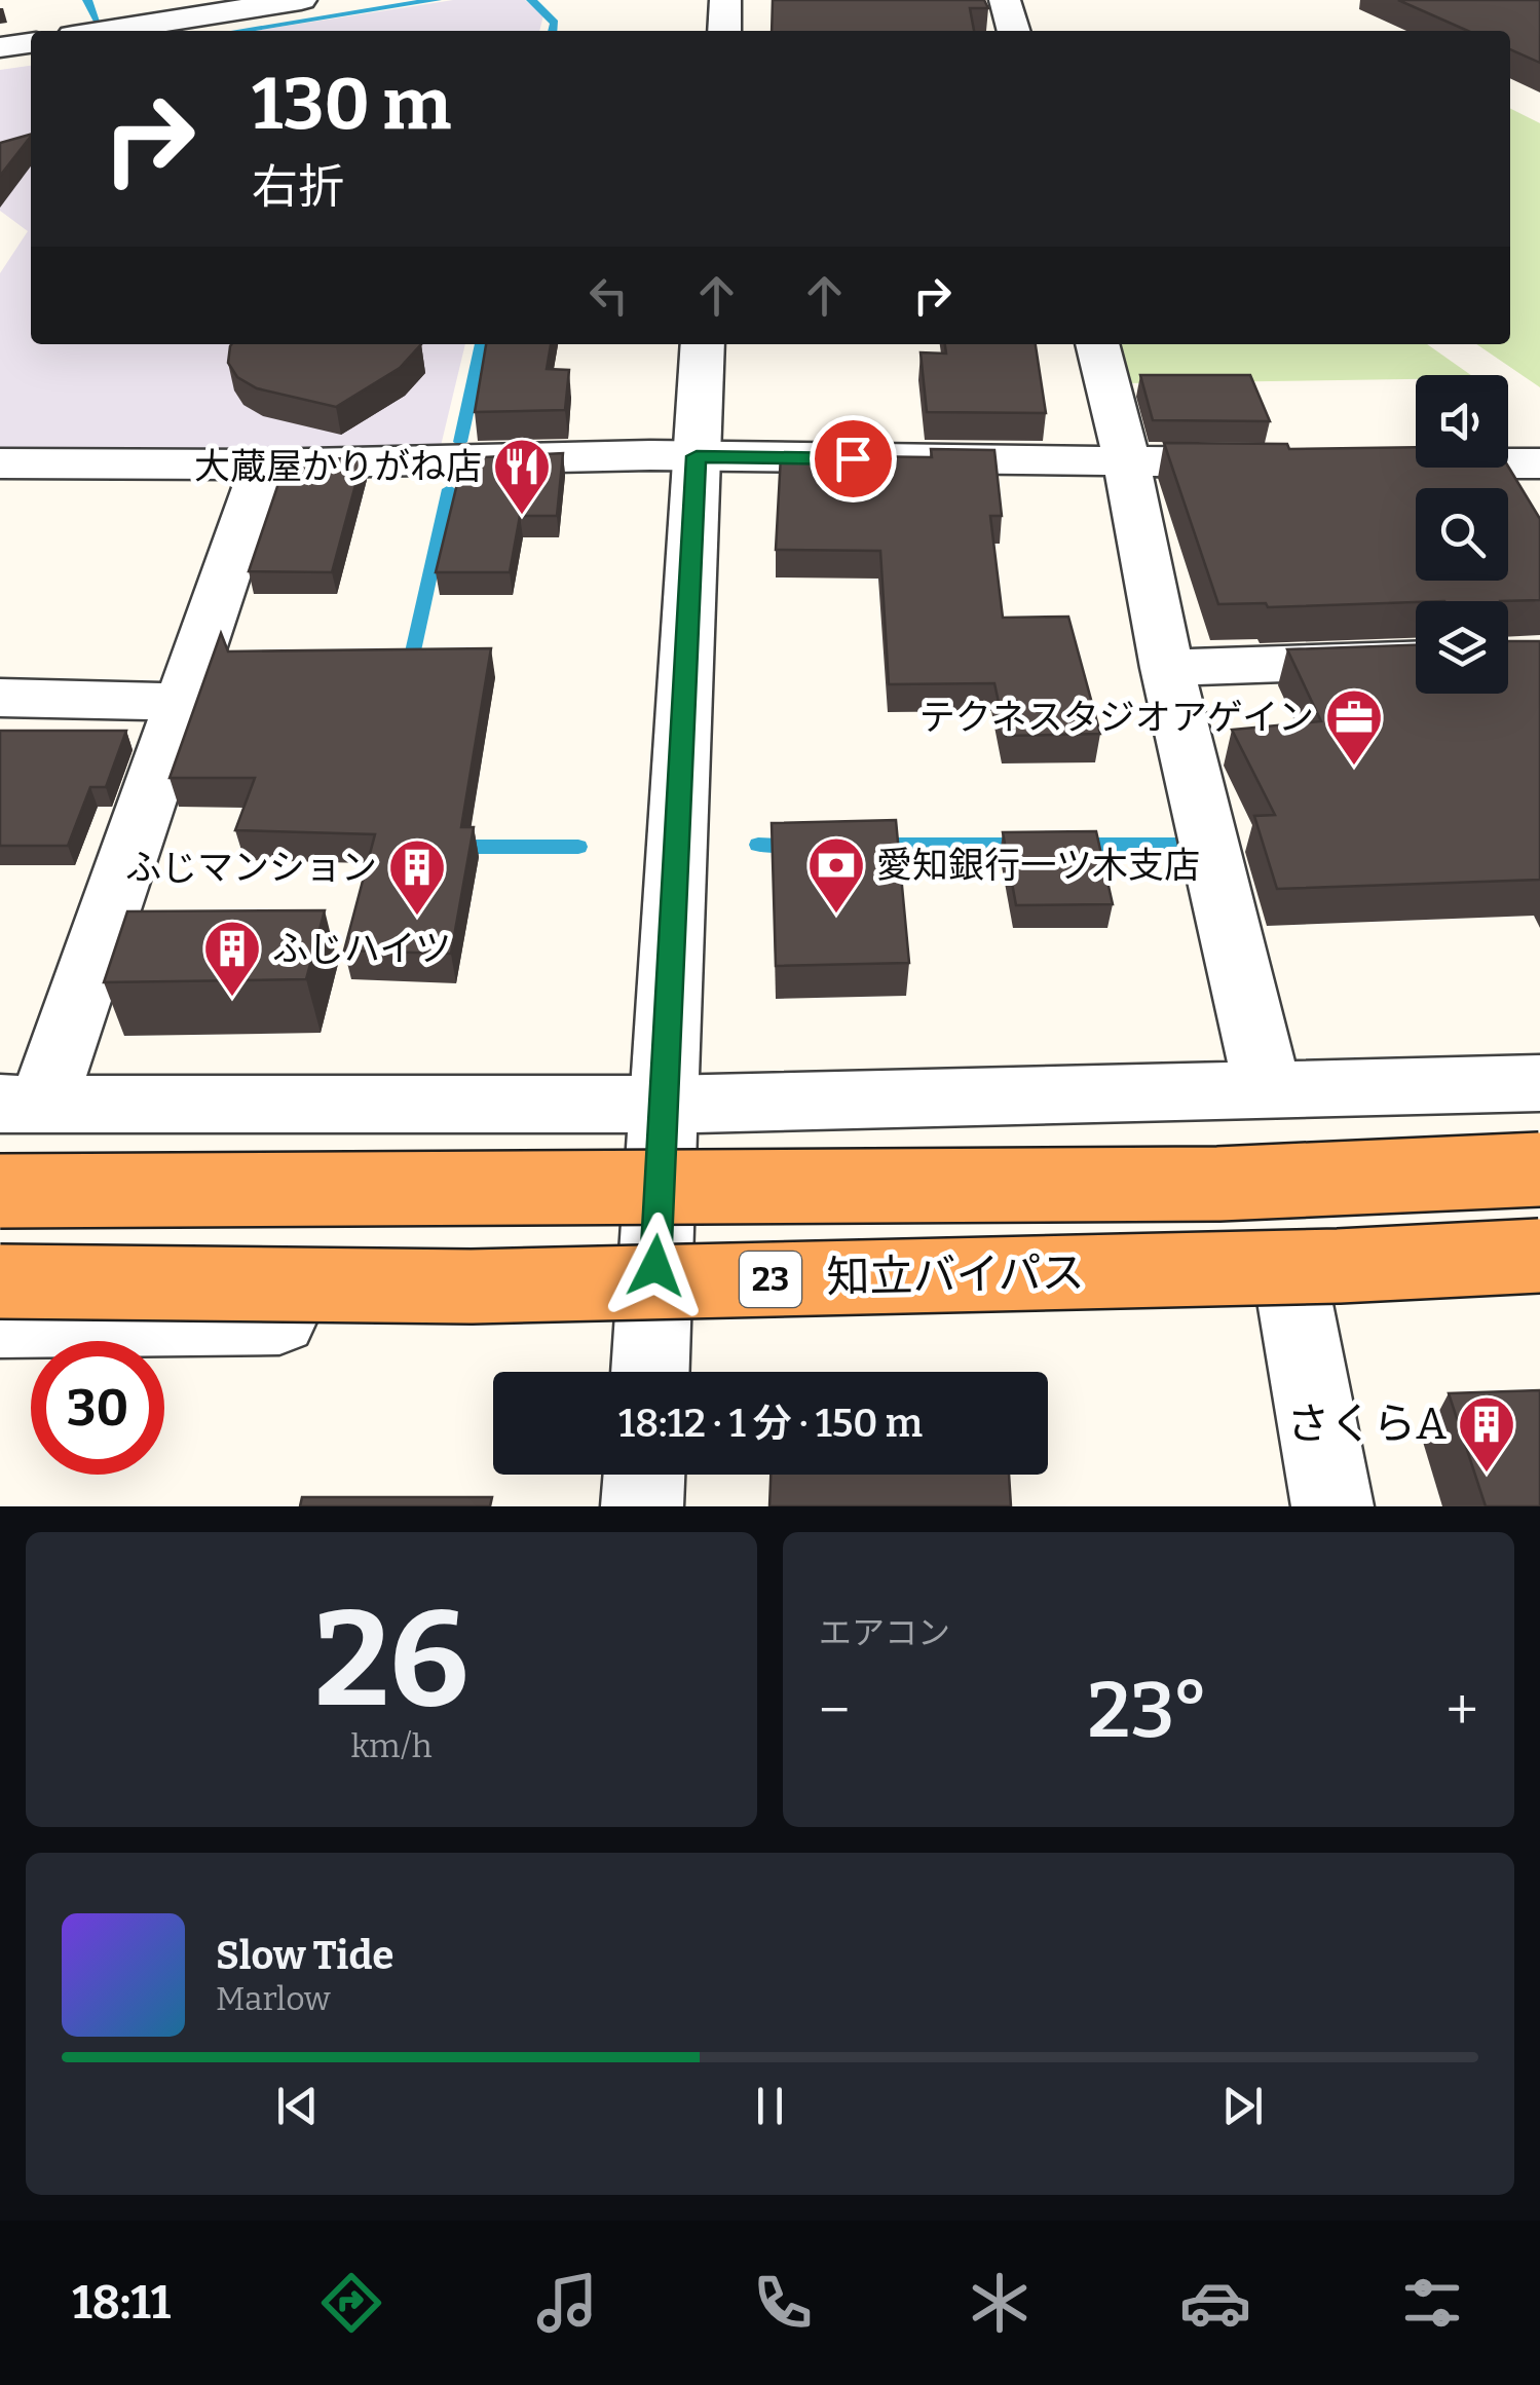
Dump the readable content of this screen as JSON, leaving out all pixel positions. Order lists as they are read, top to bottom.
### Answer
{
  "streets": {
    "highway": ["知立バイパス", "23"]
  },
  "places": {
    "restaurant": ["大蔵屋かりがね店"],
    "office": ["テクネスタジオアゲイン"],
    "bank": ["愛知銀行一ツ木支店"],
    "building": ["ふじマンション", "ふじハイツ", "さくらA"]
  },
  "page": {
    "turn": ["130 m", "右折"],
    "limit": "30",
    "trip": "18:12 · 1 分 · 150 m",
    "tile": [
      ["26", "km/h"],
      "エアコン"
    ],
    "heat": ["−", "23°", "+"],
    "song": ["Slow Tide", "Marlow"],
    "tabs": "18:11"
  }
}
